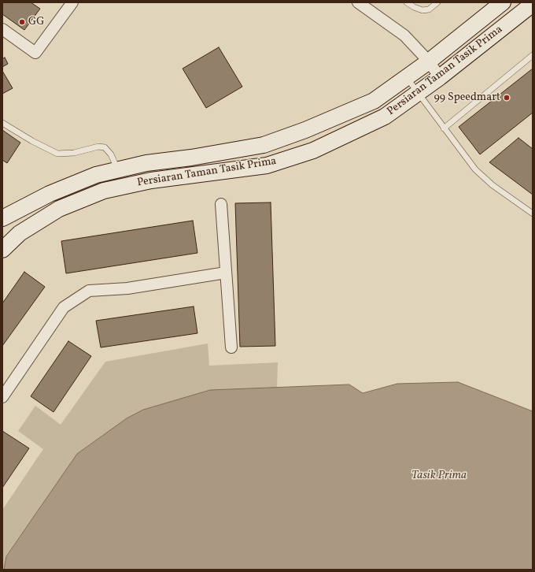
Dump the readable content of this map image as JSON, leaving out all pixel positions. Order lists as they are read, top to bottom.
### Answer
{
  "streets": {
    "main road": ["Persiaran Taman Tasik Prima"]
  },
  "water": ["Tasik Prima"],
  "places": ["GG", "99 Speedmart"]
}
